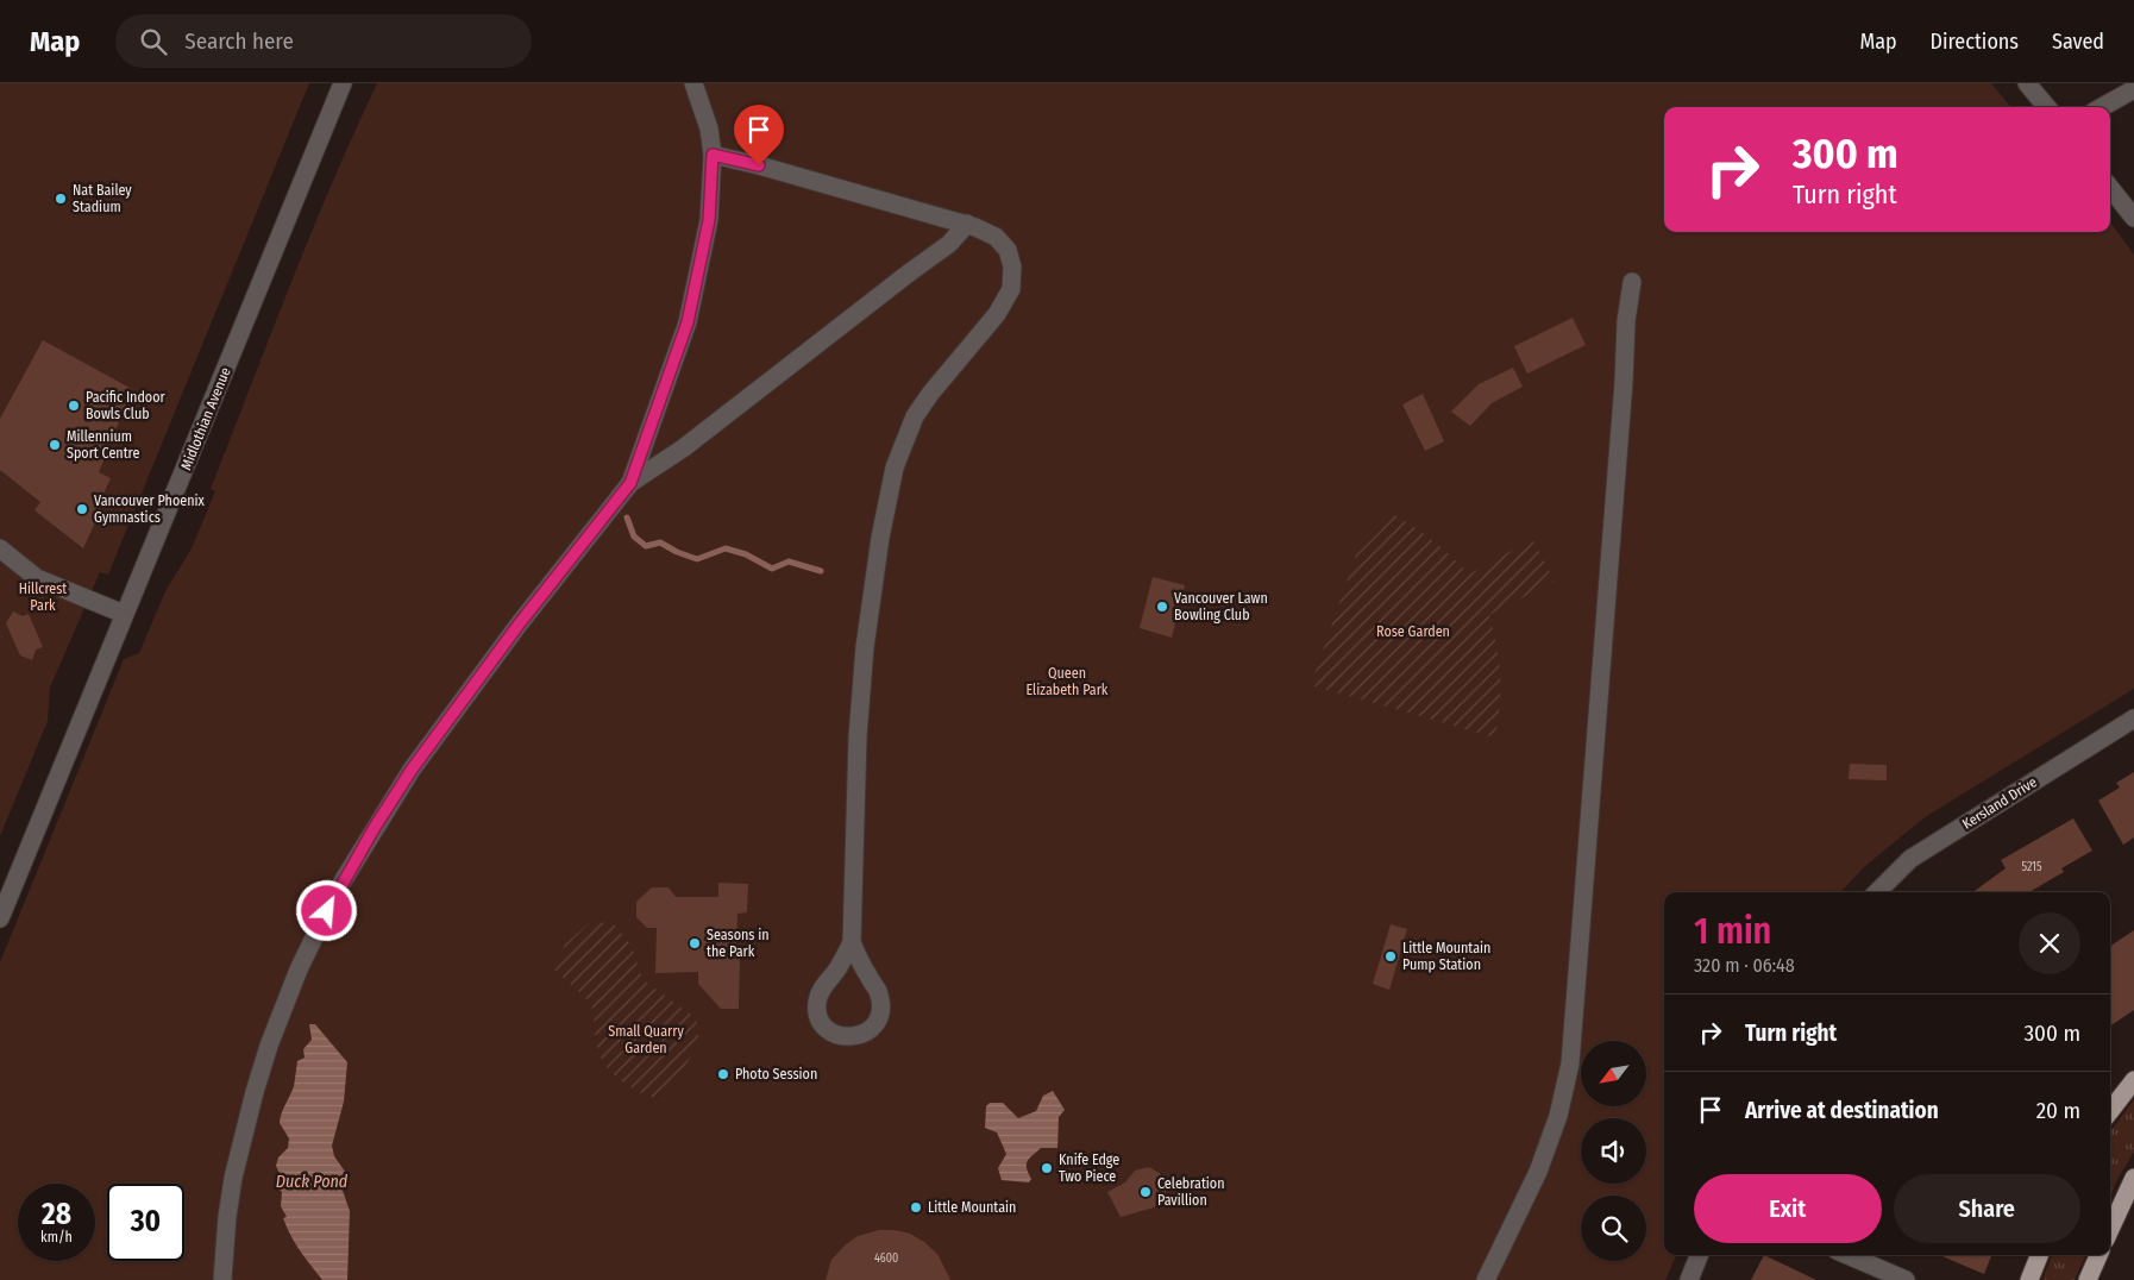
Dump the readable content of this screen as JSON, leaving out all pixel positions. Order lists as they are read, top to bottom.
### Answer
{
  "streets": {
    "street": ["Midlothian Avenue", "Kersland Drive"]
  },
  "water": ["Duck Pond"],
  "parks": [
    "Hillcrest Park",
    "Rose Garden",
    "Queen Elizabeth Park",
    "Small Quarry Garden"
  ],
  "places": [
    "Nat Bailey Stadium",
    "Pacific Indoor Bowls Club",
    "Millennium Sport Centre",
    "Vancouver Phoenix Gymnastics",
    "Vancouver Lawn Bowling Club",
    "Seasons in the Park",
    "Little Mountain Pump Station",
    "Photo Session",
    "Knife Edge Two Piece",
    "Celebration Pavillion",
    "Little Mountain"
  ],
  "house_numbers": ["5215", "4600"],
  "north": "bottom left",
  "page": {
    "header": "Map",
    "search": "Search here",
    "nav": ["Map", "Directions", "Saved"],
    "turn": ["300 m", "Turn right"],
    "heading": ["1 min", "320 m · 06:48"],
    "list": [
      {
        "name": "Turn right",
        "value": "300 m"
      },
      {
        "name": "Arrive at destination",
        "value": "20 m"
      }
    ],
    "buttons": ["Exit", "Share"],
    "speed": "28 km/h",
    "limit": "30"
  }
}
